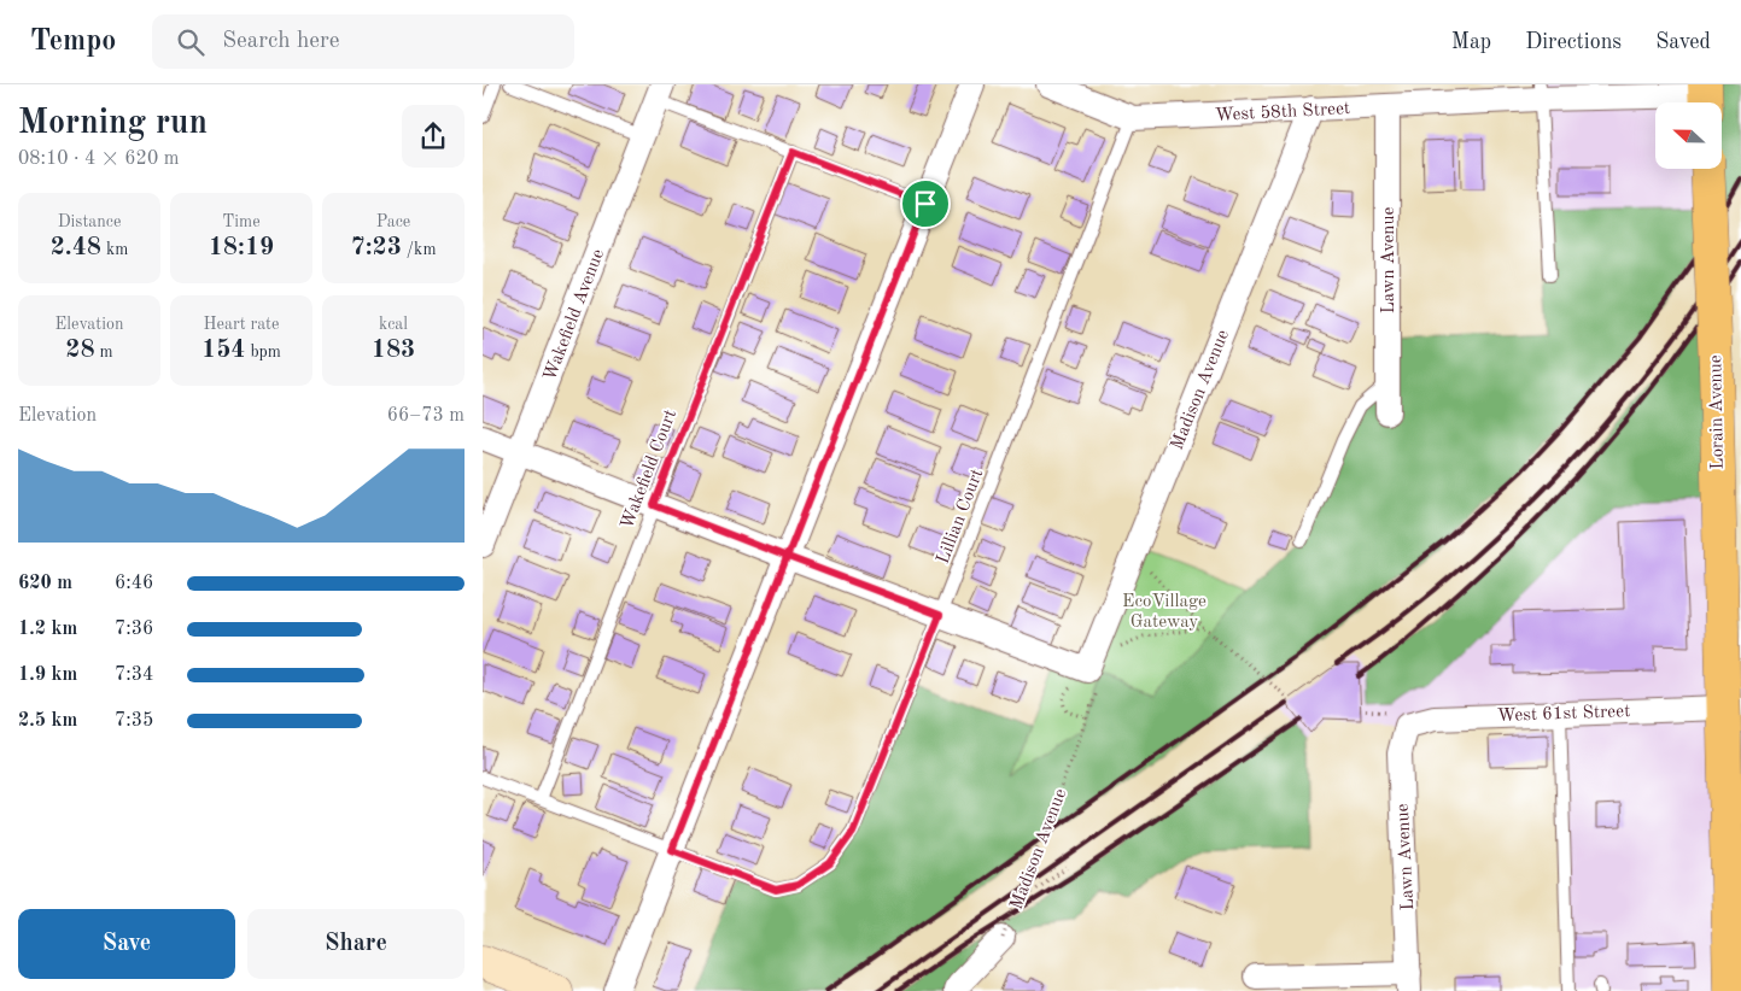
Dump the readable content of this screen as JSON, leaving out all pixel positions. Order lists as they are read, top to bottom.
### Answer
{
  "streets": {
    "main road": ["Lorain Avenue"],
    "street": [
      "West 58th Street",
      "Lawn Avenue",
      "Wakefield Avenue",
      "Madison Avenue",
      "West 61st Street"
    ],
    "lane": ["Wakefield Court", "Lillian Court"]
  },
  "crossings": [
    ["West 58th Street", "Lawn Avenue"],
    ["West 58th Street", "Madison Avenue"],
    ["West 58th Street", "Lillian Court"],
    ["Lawn Avenue", "West 61st Street"],
    ["Lorain Avenue", "West 61st Street"]
  ],
  "parks": ["EcoVillage Gateway"],
  "north": "left",
  "page": {
    "header": "Tempo",
    "search": "Search here",
    "nav": ["Map", "Directions", "Saved"],
    "heading": ["Morning run", "08:10 · 4 × 620 m"],
    "stats": [
      ["Distance", "2.48 km"],
      ["Time", "18:19"],
      ["Pace", "7:23 /km"],
      ["Elevation", "28 m"],
      ["Heart rate", "154 bpm"],
      ["kcal", "183"]
    ],
    "chart": ["Elevation", "66–73 m"],
    "list": [
      {
        "name": "620 m",
        "note": "6:46"
      },
      {
        "name": "1.2 km",
        "note": "7:36"
      },
      {
        "name": "1.9 km",
        "note": "7:34"
      },
      {
        "name": "2.5 km",
        "note": "7:35"
      }
    ],
    "buttons": ["Save", "Share"]
  }
}
